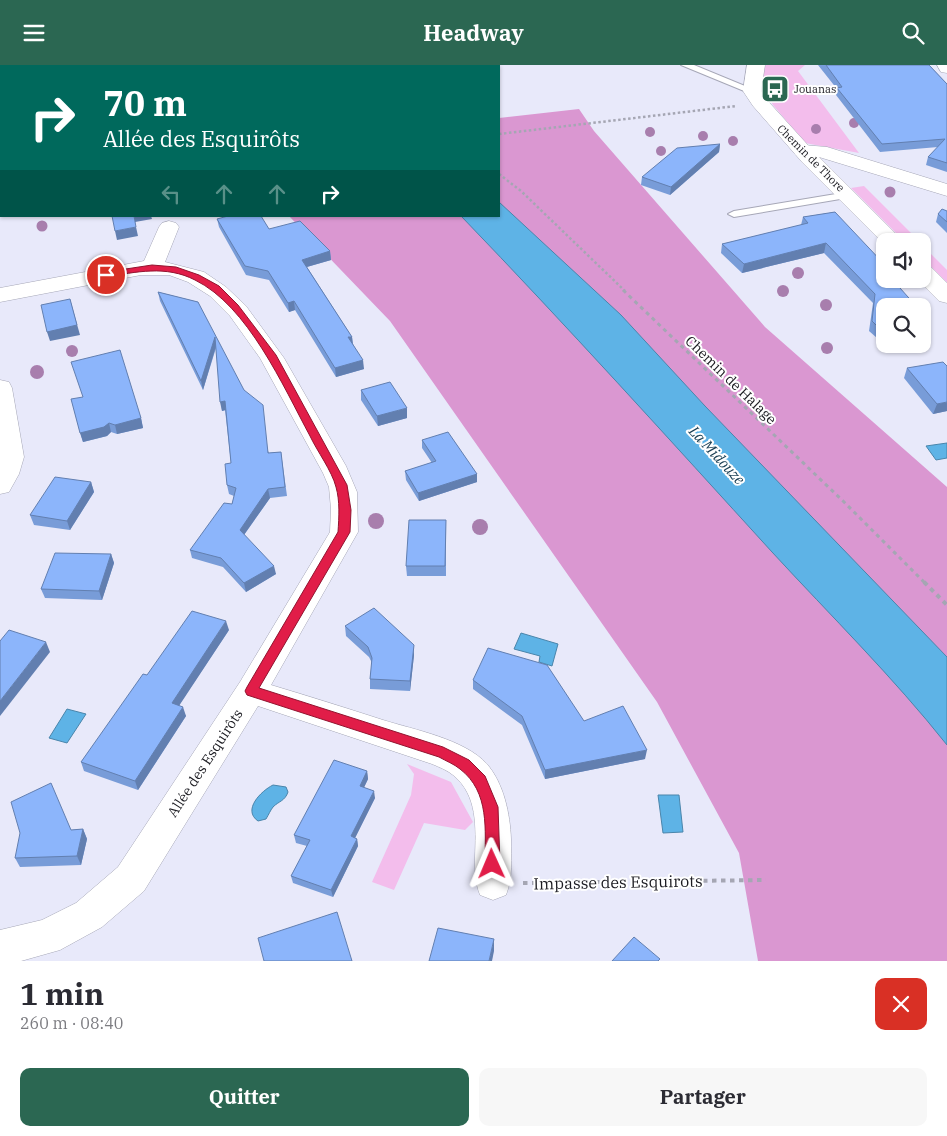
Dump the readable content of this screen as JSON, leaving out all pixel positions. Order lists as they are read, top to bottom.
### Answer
{
  "streets": {
    "street": ["Chemin de Thore", "Allée des Esquirôts"],
    "path": ["Chemin de Halage", "Impasse des Esquirots"]
  },
  "water": ["La Midouze"],
  "places": {
    "bus stop": ["Jouanas"]
  },
  "page": {
    "header": "Headway",
    "turn": ["70 m", "Allée des Esquirôts"],
    "heading": ["1 min", "260 m · 08:40"],
    "buttons": ["Quitter", "Partager"]
  }
}
